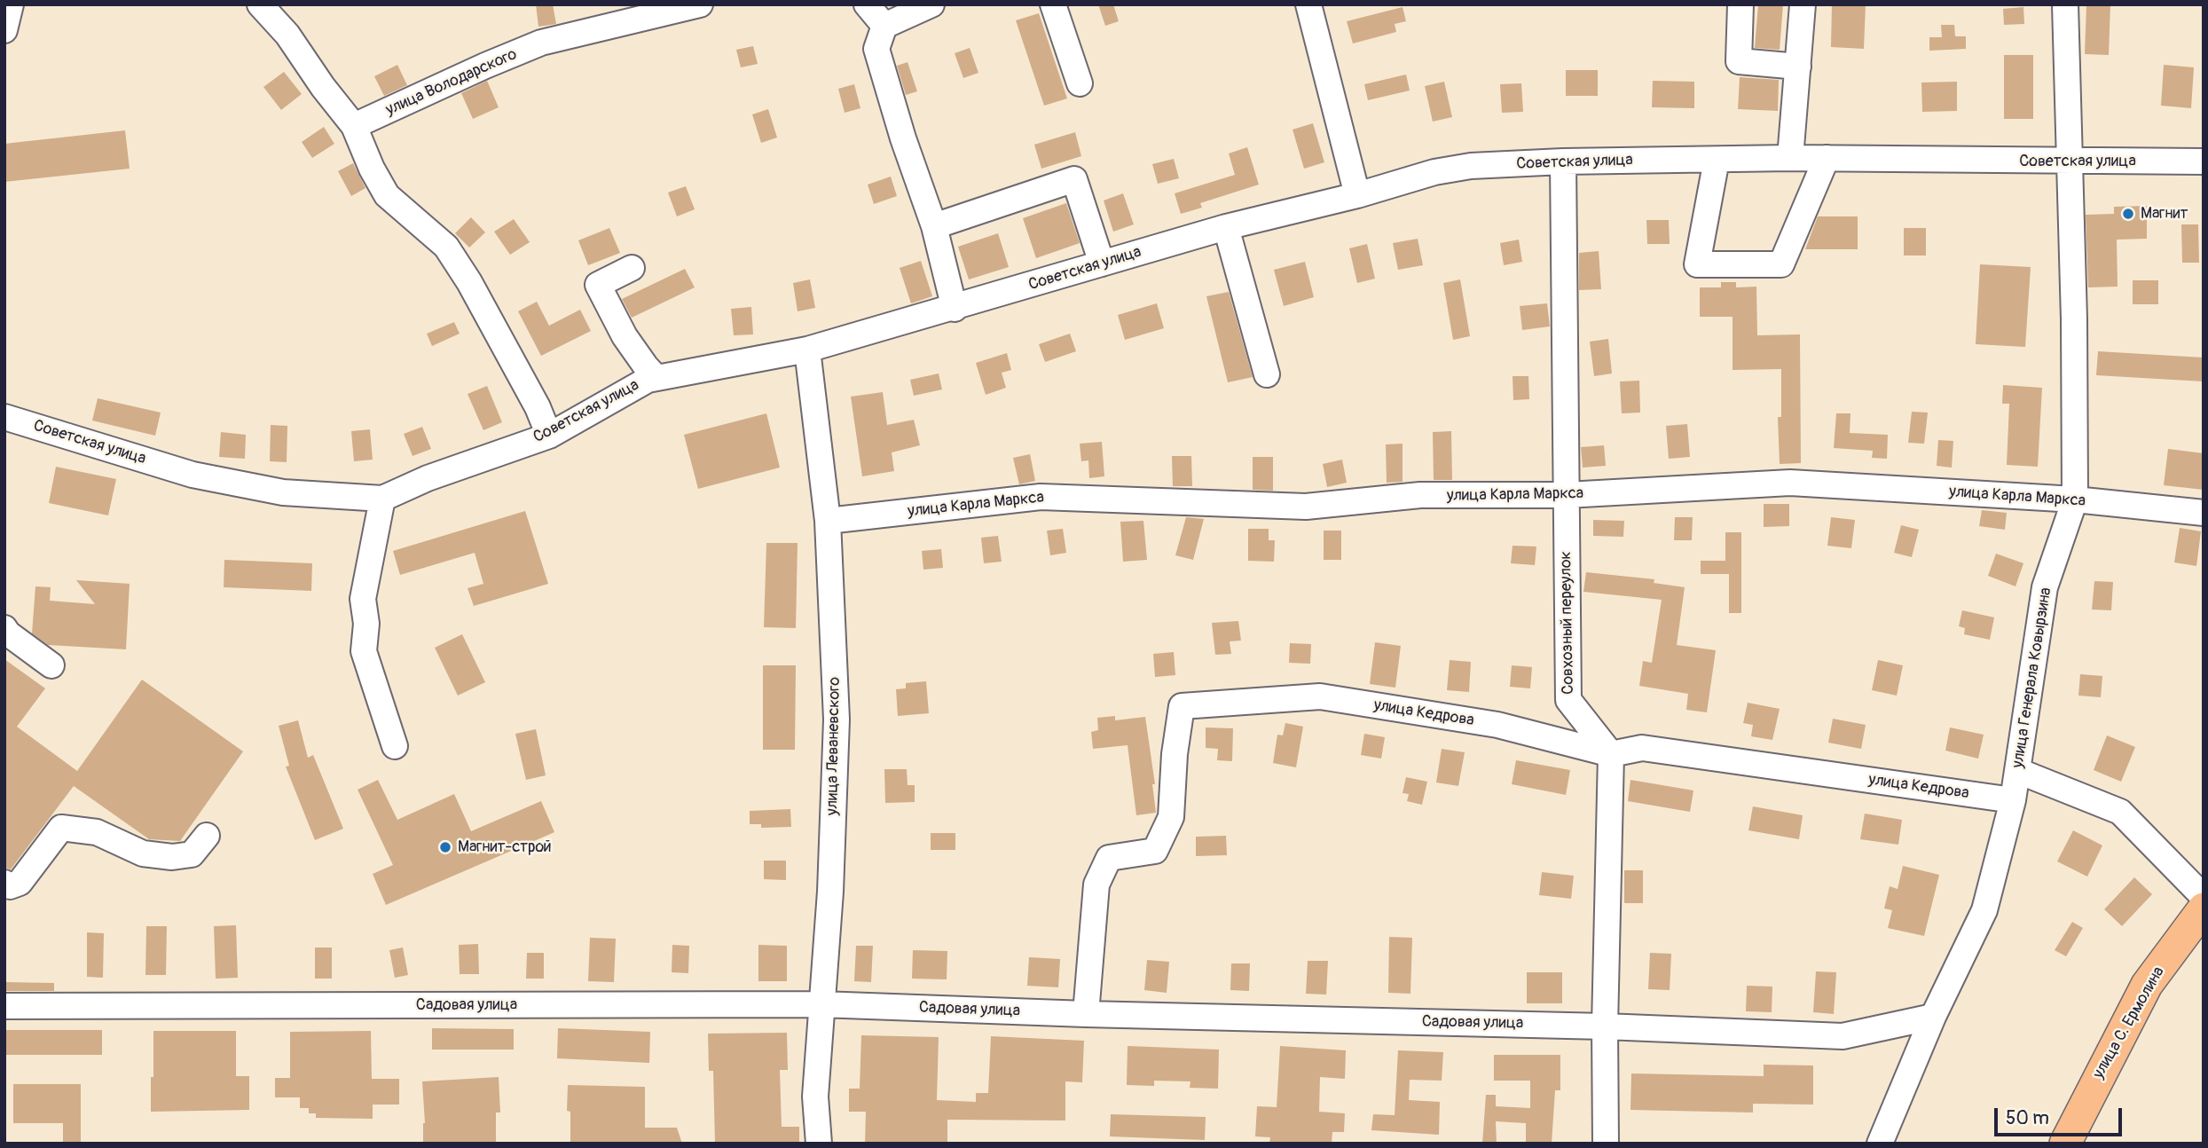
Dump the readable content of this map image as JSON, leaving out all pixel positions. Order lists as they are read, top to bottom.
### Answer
{
  "streets": {
    "main road": ["улица С. Ермолина"],
    "street": [
      "улица Володарского",
      "Советская улица",
      "улица Карла Маркса",
      "Совхозный переулок",
      "улица Генерала Ковырзина",
      "улица Кедрова",
      "улица Леваневского",
      "Садовая улица"
    ]
  },
  "crossings": [
    ["Советская улица", "Совхозный переулок"],
    ["Советская улица", "улица Генерала Ковырзина"],
    ["Советская улица", "улица Леваневского"],
    ["улица Карла Маркса", "Совхозный переулок"],
    ["улица Карла Маркса", "улица Генерала Ковырзина"],
    ["улица Карла Маркса", "улица Леваневского"],
    ["Совхозный переулок", "улица Кедрова"],
    ["улица Генерала Ковырзина", "улица Кедрова"],
    ["улица Генерала Ковырзина", "Садовая улица"],
    ["улица Кедрова", "Садовая улица"],
    ["улица Леваневского", "Садовая улица"]
  ],
  "places": ["Магнит", "Магнит-строй"],
  "scale_bar": "50 m"
}
